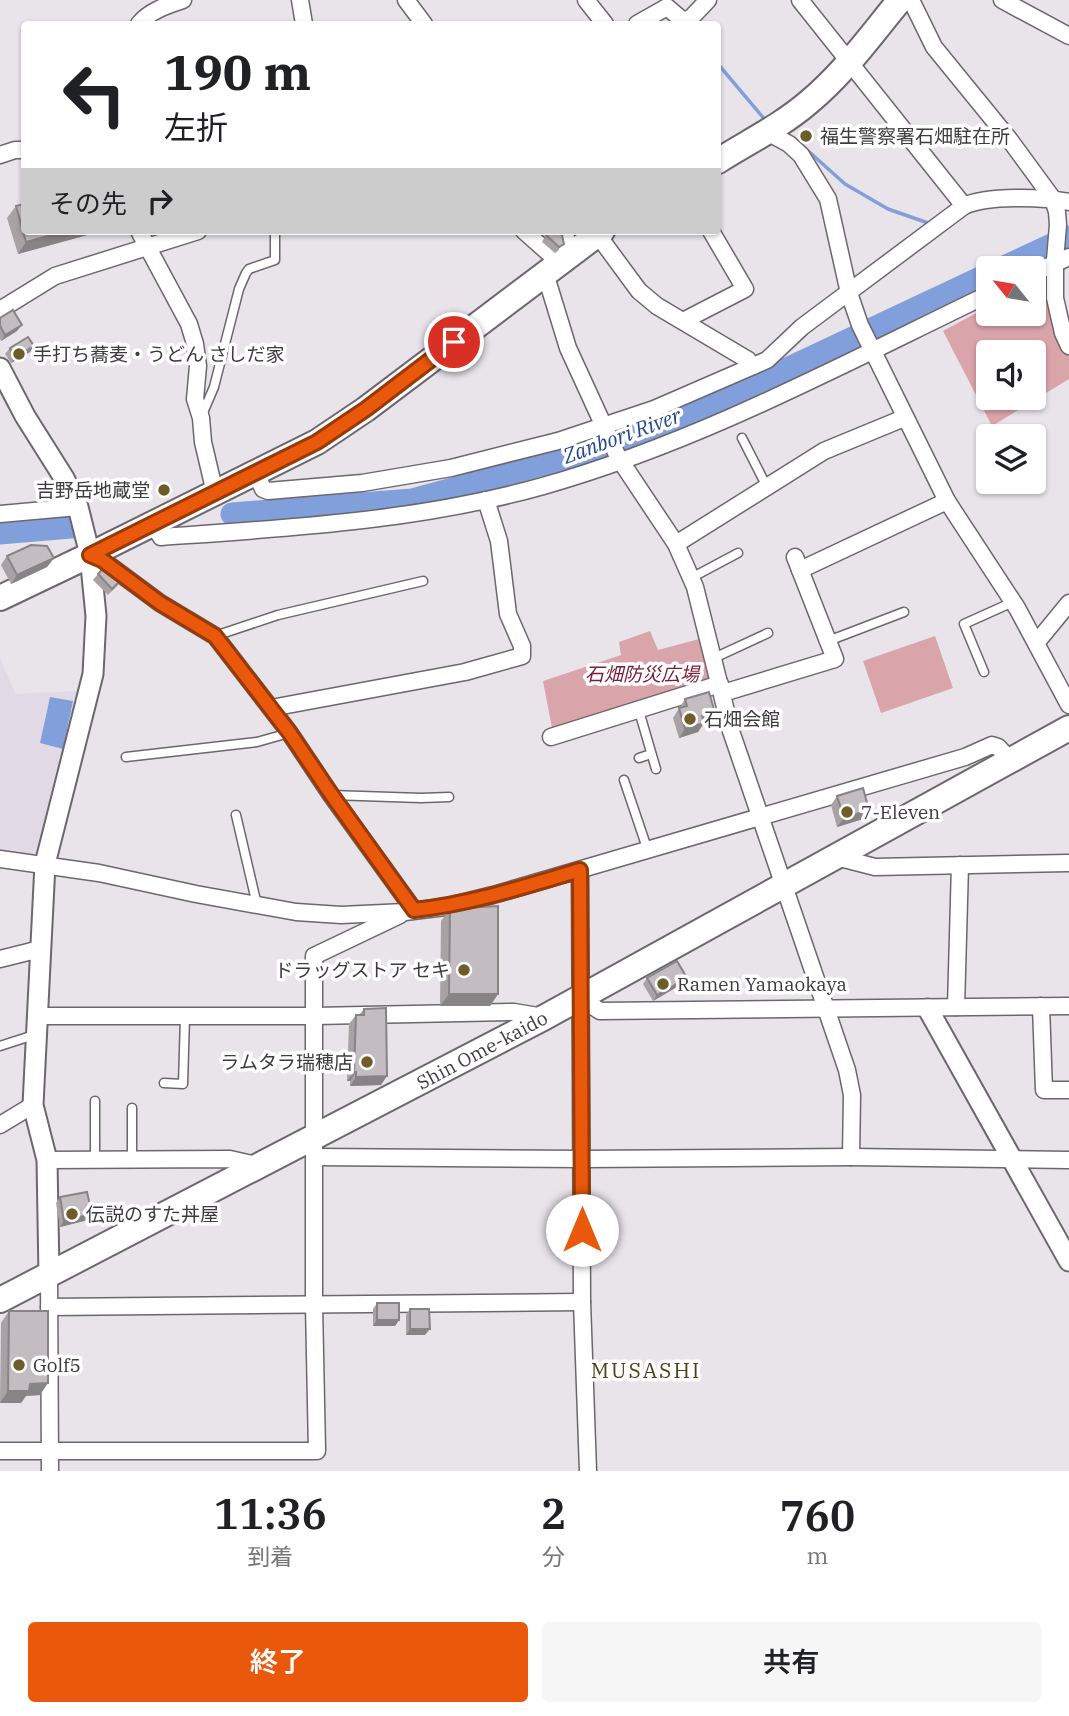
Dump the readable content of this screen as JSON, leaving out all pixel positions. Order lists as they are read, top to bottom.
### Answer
{
  "streets": {
    "main road": ["Shin Ome-kaido"]
  },
  "districts": ["MUSASHI"],
  "water": ["Zanbori River"],
  "parks": ["石畑防災広場"],
  "places": [
    "福生警察署石畑駐在所",
    "手打ち蕎麦・うどん さしだ家",
    "吉野岳地蔵堂",
    "石畑会館",
    "7-Eleven",
    "ドラッグストア セキ",
    "Ramen Yamaokaya",
    "ラムタラ瑞穂店",
    "伝説のすた丼屋",
    "Golf5"
  ],
  "north": "top left",
  "page": {
    "turn": ["190 m", "左折"],
    "then": "その先",
    "eta": [
      "11:36",
      "到着",
      "2",
      "分",
      "760",
      "m"
    ],
    "buttons": ["終了", "共有"]
  }
}
